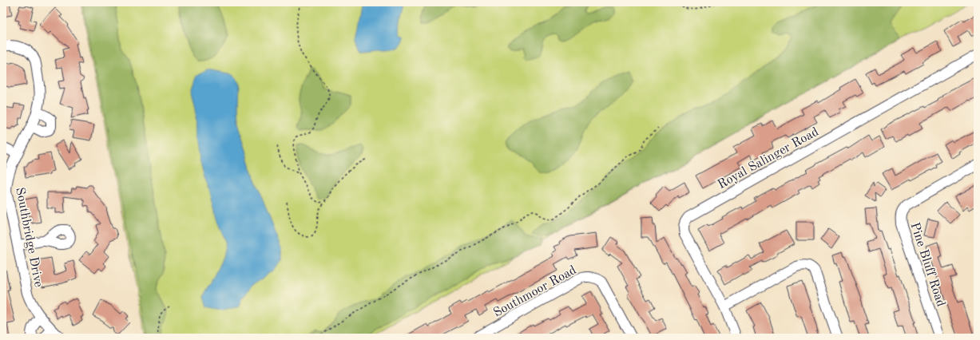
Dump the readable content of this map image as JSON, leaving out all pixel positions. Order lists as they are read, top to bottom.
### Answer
{
  "streets": {
    "street": [
      "Royal Salinger Road",
      "Southbridge Drive",
      "Pine Bluff Road",
      "Southmoor Road"
    ]
  }
}
